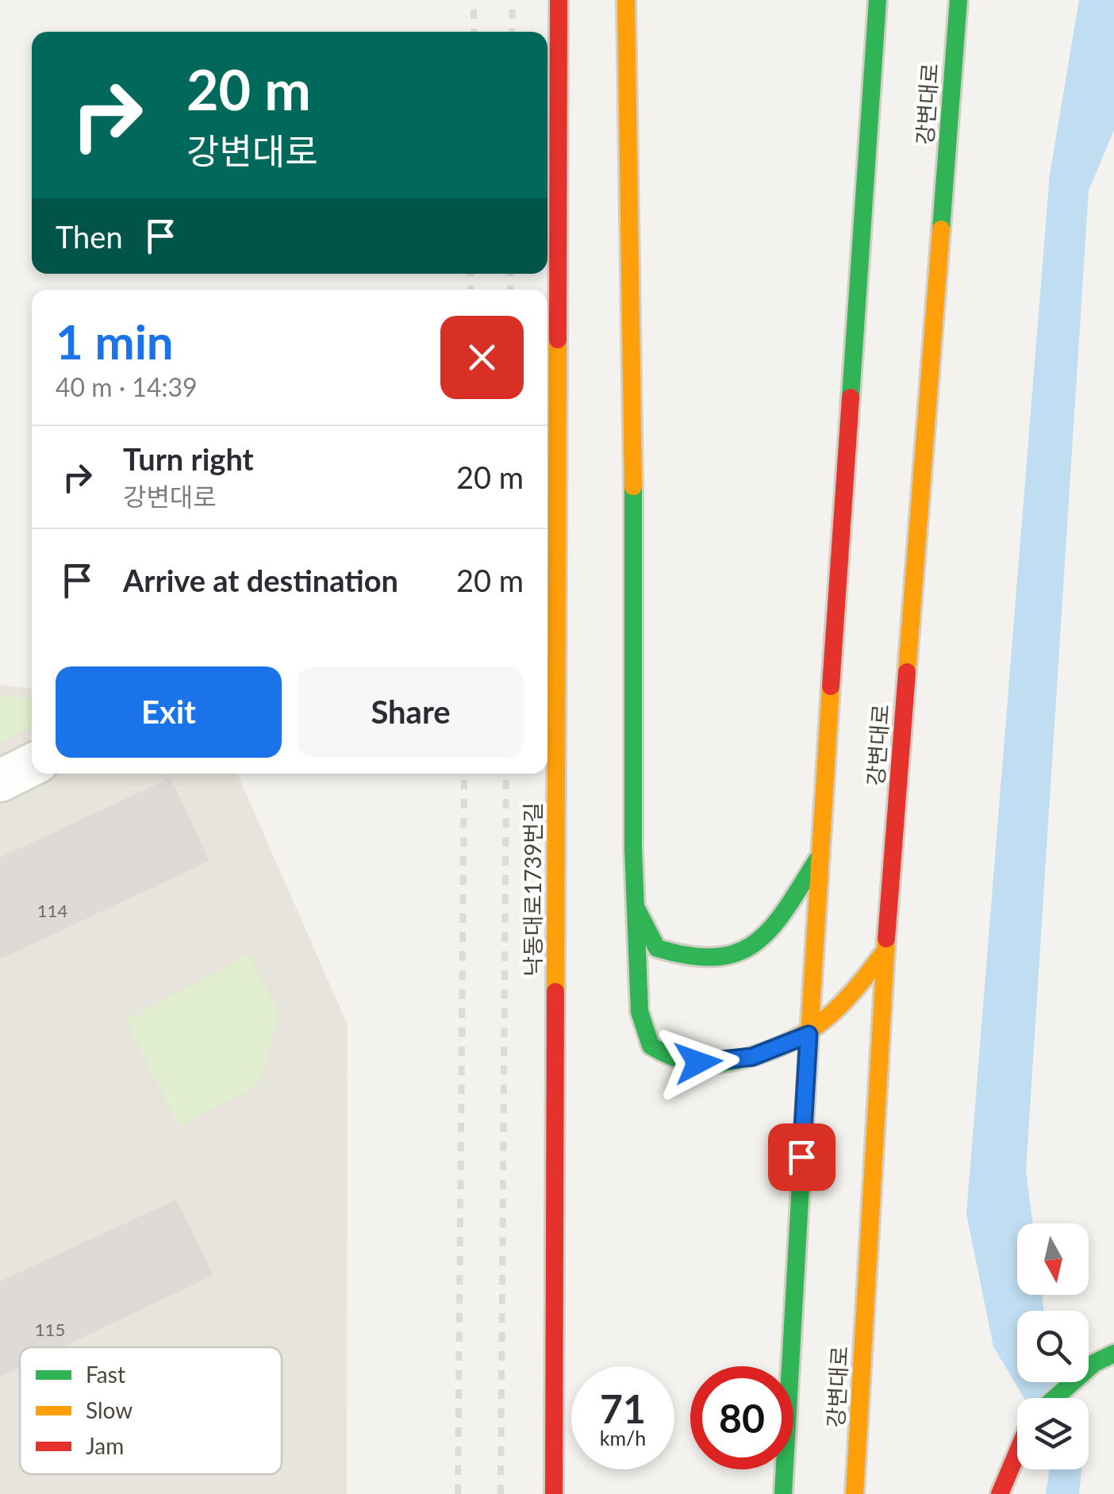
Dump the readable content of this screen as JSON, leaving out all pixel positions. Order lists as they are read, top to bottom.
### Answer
{
  "streets": {
    "main road": ["강변대로", "낙동대로1739번길"]
  },
  "house_numbers": ["114", "115"],
  "legend": ["Fast", "Slow", "Jam"],
  "north": "bottom",
  "page": {
    "turn": ["20 m", "강변대로"],
    "then": "Then",
    "heading": ["1 min", "40 m · 14:39"],
    "list": [
      {
        "name": "Turn right",
        "note": "강변대로",
        "value": "20 m"
      },
      {
        "name": "Arrive at destination",
        "value": "20 m"
      }
    ],
    "buttons": ["Exit", "Share"],
    "speed": "71 km/h",
    "limit": "80"
  }
}
